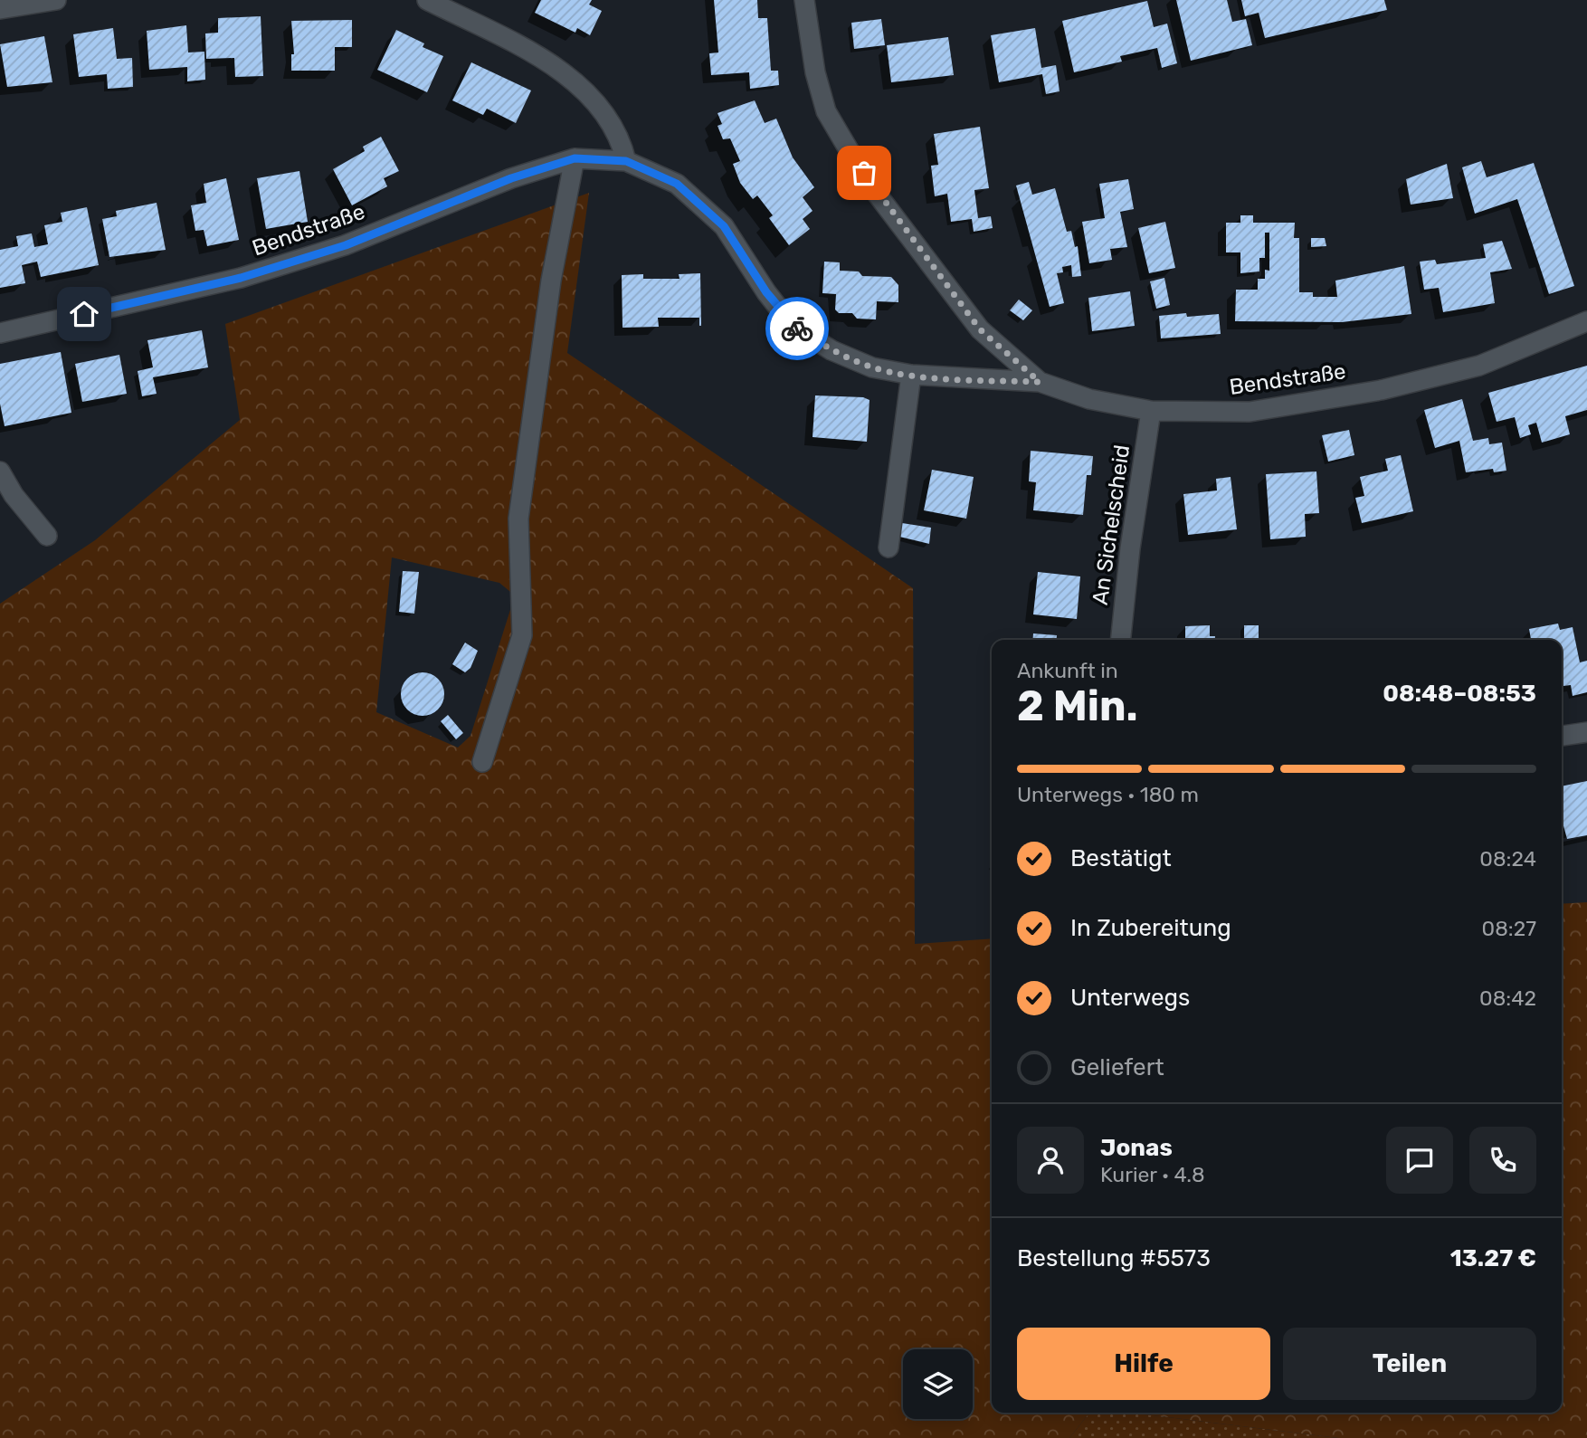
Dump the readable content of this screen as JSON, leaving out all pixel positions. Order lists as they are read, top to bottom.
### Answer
{
  "streets": {
    "street": ["Bendstraße", "An Sichelscheid"]
  },
  "crossings": [
    ["Bendstraße", "An Sichelscheid"]
  ],
  "page": {
    "heading": ["2 Min.", "Ankunft in", "08:48–08:53"],
    "panel": [
      "Jonas",
      "Kurier · 4.8",
      "Bestellung #5573",
      "13.27 €"
    ],
    "bar": "Unterwegs · 180 m",
    "list": [
      ["Bestätigt", "08:24"],
      ["In Zubereitung", "08:27"],
      ["Unterwegs", "08:42"],
      "Geliefert"
    ],
    "buttons": ["Hilfe", "Teilen"]
  }
}
